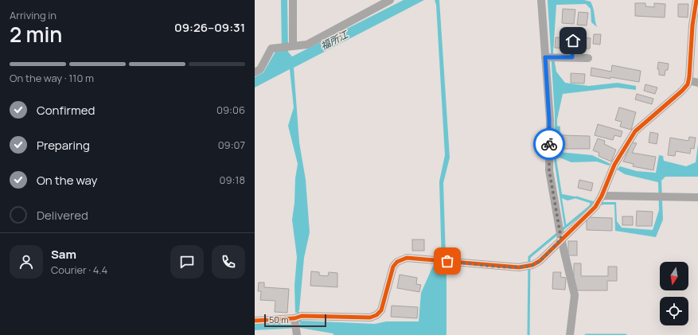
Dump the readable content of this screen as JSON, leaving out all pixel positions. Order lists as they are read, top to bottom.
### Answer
{
  "water": ["福所江"],
  "scale_bar": "50 m",
  "north": "bottom",
  "page": {
    "heading": ["2 min", "Arriving in", "09:26–09:31"],
    "panel": ["Sam", "Courier · 4.4"],
    "bar": "On the way · 110 m",
    "list": [
      ["Confirmed", "09:06"],
      ["Preparing", "09:07"],
      ["On the way", "09:18"],
      "Delivered"
    ],
    "scale": "50 m"
  }
}
